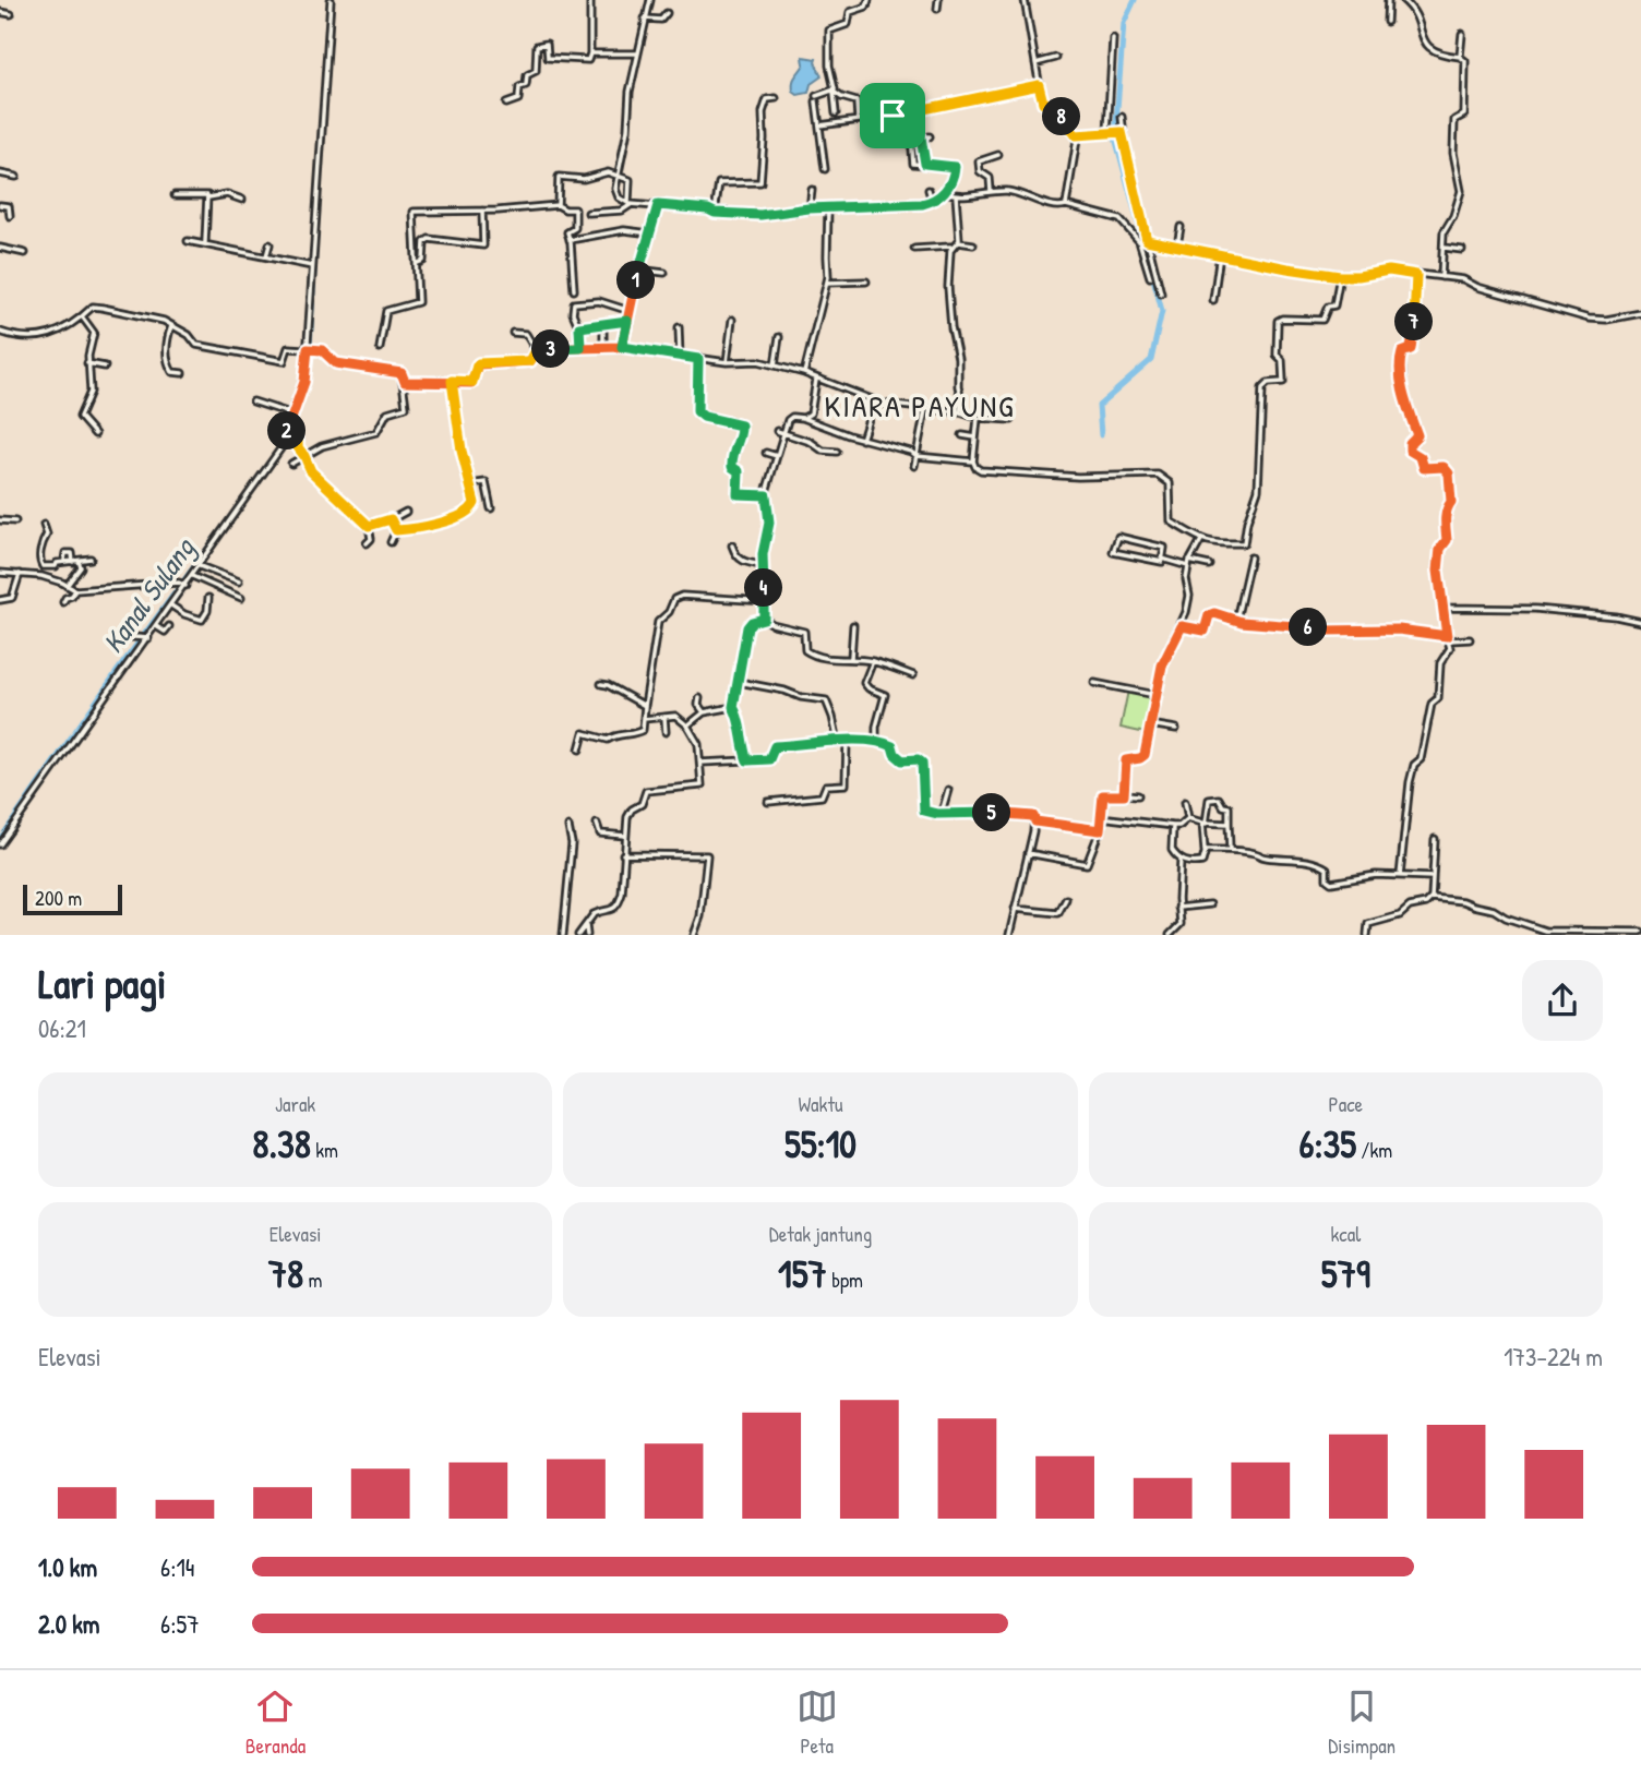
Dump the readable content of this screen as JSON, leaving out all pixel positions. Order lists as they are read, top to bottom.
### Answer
{
  "districts": ["KIARA PAYUNG"],
  "water": ["Kanal Sulang"],
  "scale_bar": "200 m",
  "page": {
    "pins": [
      "8",
      "1",
      "7",
      "3",
      "2",
      "4",
      "6",
      "5"
    ],
    "scale": "200 m",
    "heading": ["Lari pagi", "06:21"],
    "stats": [
      ["Jarak", "8.38 km"],
      ["Waktu", "55:10"],
      ["Pace", "6:35 /km"],
      ["Elevasi", "78 m"],
      ["Detak jantung", "157 bpm"],
      ["kcal", "579"]
    ],
    "chart": ["Elevasi", "173–224 m"],
    "list": [
      {
        "name": "1.0 km",
        "note": "6:14"
      },
      {
        "name": "2.0 km",
        "note": "6:57"
      }
    ],
    "tabs": ["Beranda", "Peta", "Disimpan"]
  }
}
